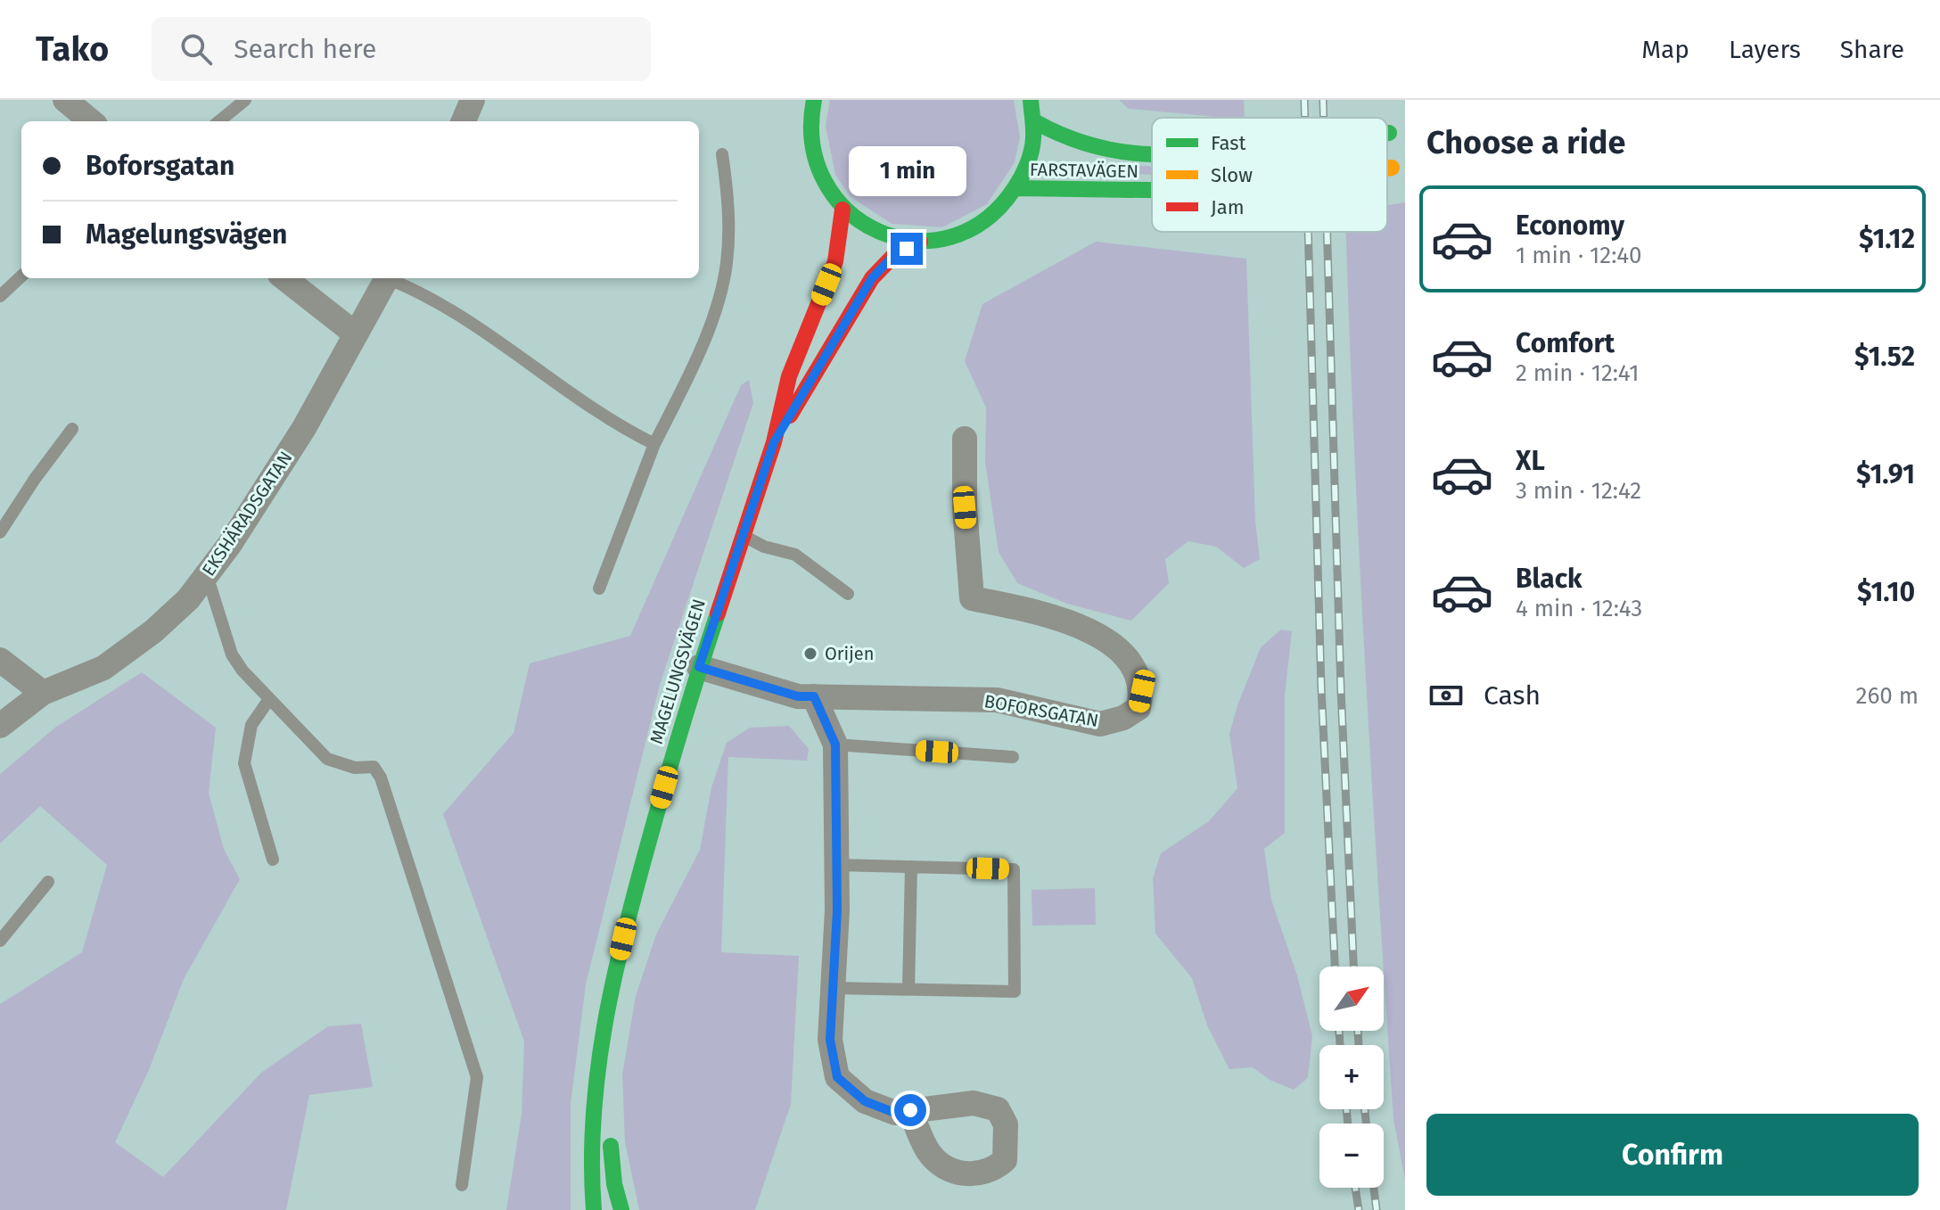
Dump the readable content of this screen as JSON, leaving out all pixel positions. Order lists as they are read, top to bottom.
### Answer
{
  "streets": {
    "main road": ["FARSTAVÄGEN", "MAGELUNGSVÄGEN"],
    "street": ["EKSHÄRADSGATAN", "BOFORSGATAN"]
  },
  "crossings": [
    ["MAGELUNGSVÄGEN", "BOFORSGATAN"]
  ],
  "places": ["Orijen"],
  "legend": ["Fast", "Slow", "Jam"],
  "north": "top right",
  "page": {
    "header": "Tako",
    "search": "Search here",
    "nav": ["Map", "Layers", "Share"],
    "heading": "Choose a ride",
    "banner": ["Boforsgatan", "Magelungsvägen"],
    "bubble": "1 min",
    "list": [
      {
        "name": "Economy",
        "note": "1 min · 12:40",
        "value": "$1.12"
      },
      {
        "name": "Comfort",
        "note": "2 min · 12:41",
        "value": "$1.52"
      },
      {
        "name": "XL",
        "note": "3 min · 12:42",
        "value": "$1.91"
      },
      {
        "name": "Black",
        "note": "4 min · 12:43",
        "value": "$1.10"
      }
    ],
    "pay": ["Cash", "260 m"],
    "map_buttons": ["+", "−"],
    "buttons": "Confirm"
  }
}
